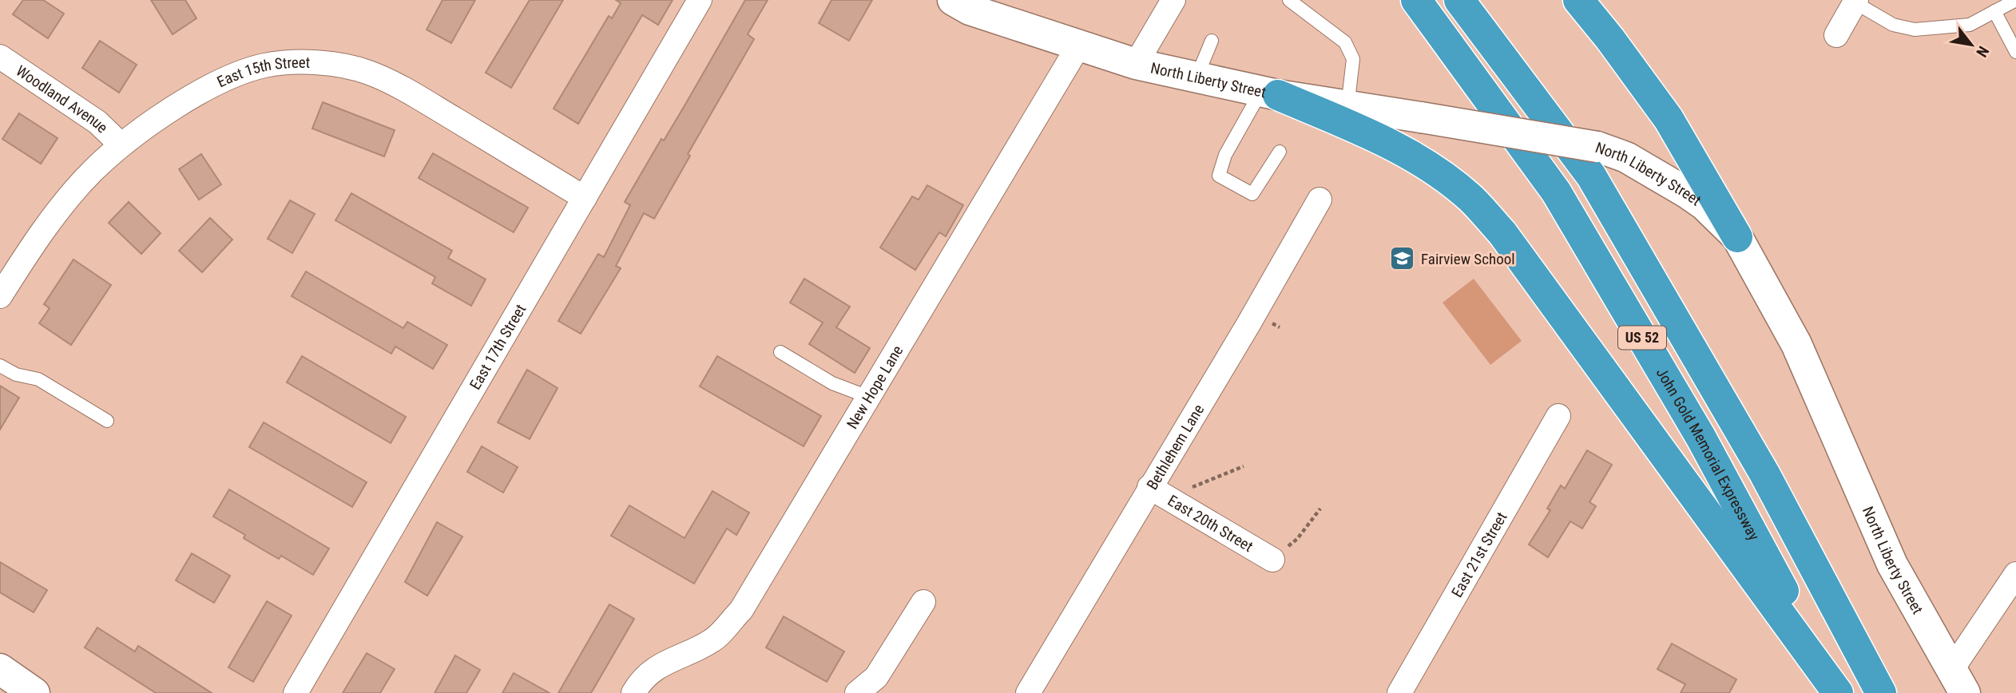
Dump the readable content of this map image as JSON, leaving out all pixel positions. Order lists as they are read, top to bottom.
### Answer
{
  "streets": {
    "highway": ["US 52", "John Gold Memorial Expressway"],
    "main road": ["North Liberty Street"],
    "street": [
      "East 15th Street",
      "Woodland Avenue",
      "East 17th Street",
      "New Hope Lane",
      "Bethlehem Lane",
      "East 20th Street",
      "East 21st Street"
    ]
  },
  "crossings": [
    ["East 15th Street", "Woodland Avenue"],
    ["East 15th Street", "East 17th Street"],
    ["North Liberty Street", "New Hope Lane"],
    ["Bethlehem Lane", "East 20th Street"]
  ],
  "places": {
    "school or university": ["Fairview School"]
  },
  "north": "bottom right"
}
